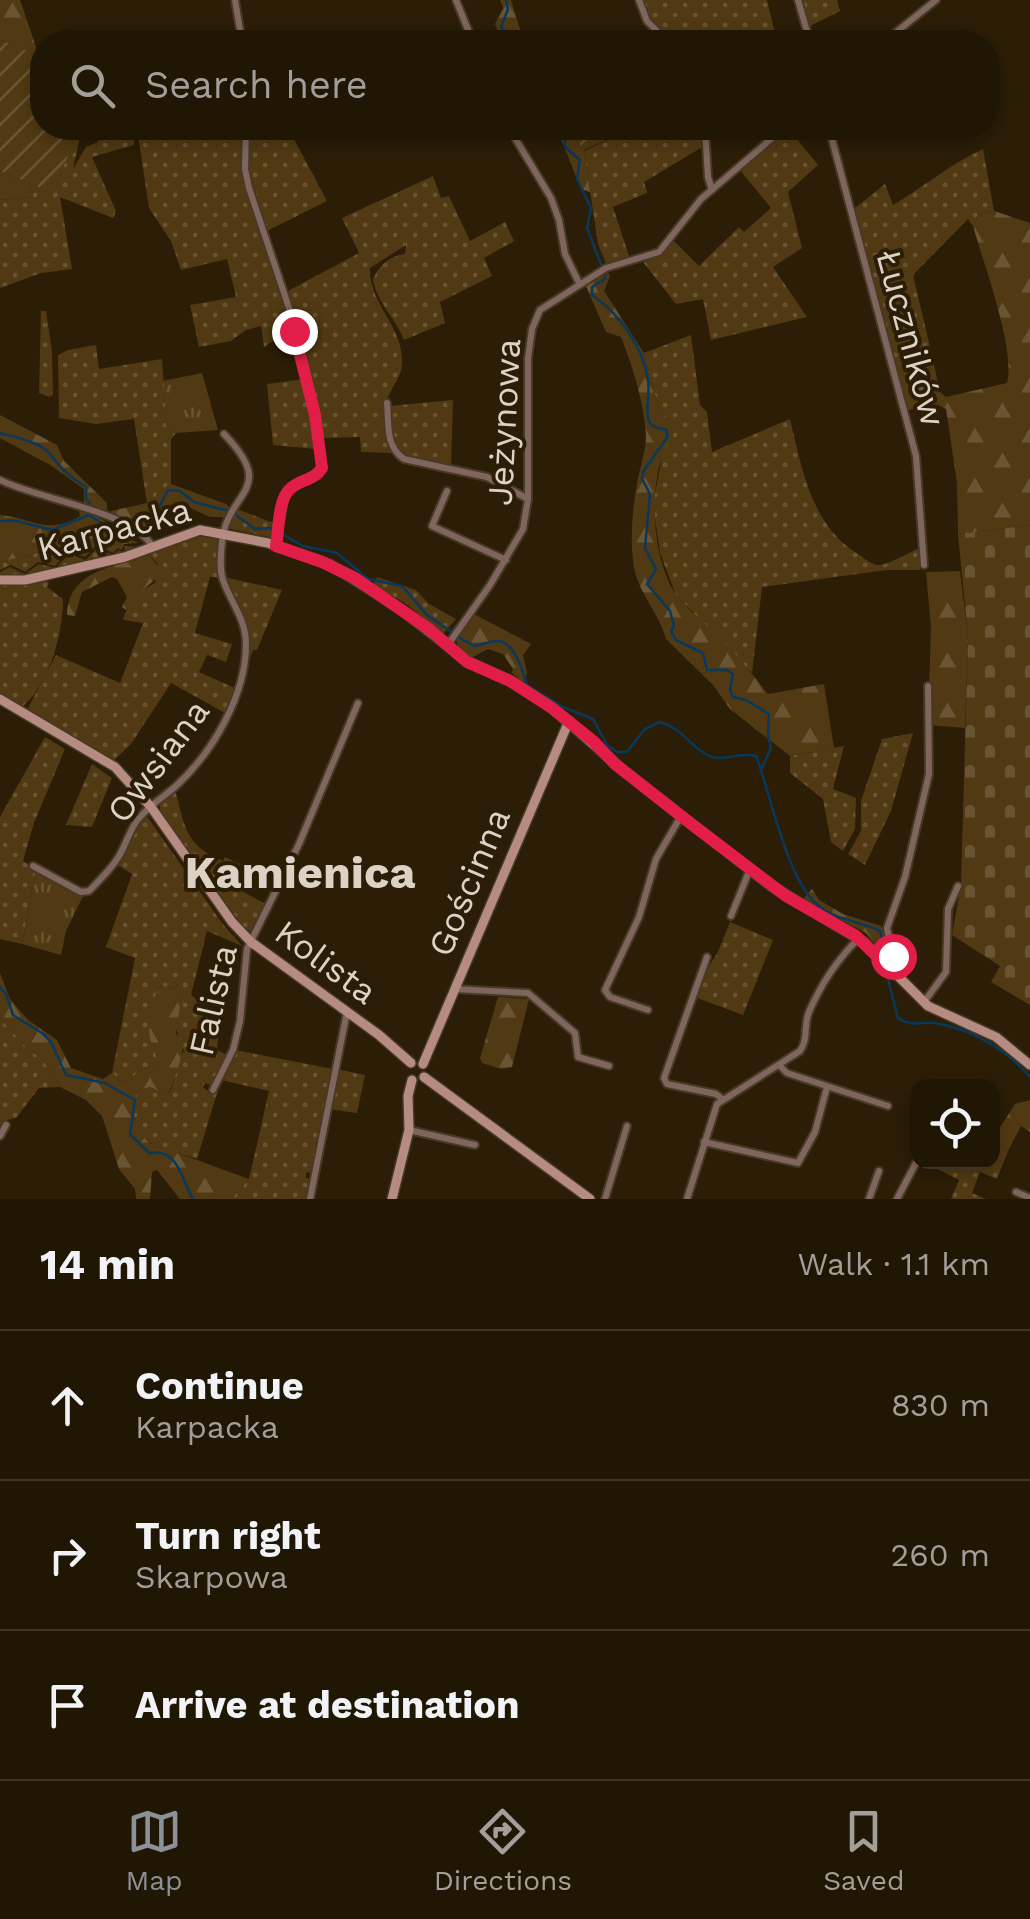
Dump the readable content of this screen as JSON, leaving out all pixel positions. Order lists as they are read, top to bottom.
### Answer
{
  "streets": {
    "street": [
      "Łuczników",
      "Jeżynowa",
      "Karpacka",
      "Owsiana",
      "Gościnna",
      "Kolista",
      "Falista"
    ]
  },
  "crossings": [
    ["Jeżynowa", "Karpacka"],
    ["Karpacka", "Owsiana"],
    ["Karpacka", "Gościnna"],
    ["Owsiana", "Kolista"],
    ["Kolista", "Falista"]
  ],
  "districts": ["Kamienica"],
  "page": {
    "search": "Search here",
    "heading": ["14 min", "Walk · 1.1 km"],
    "list": [
      ["Continue", "Karpacka", "830 m"],
      ["Turn right", "Skarpowa", "260 m"],
      "Arrive at destination"
    ],
    "nav": ["Map", "Directions", "Saved"]
  }
}
